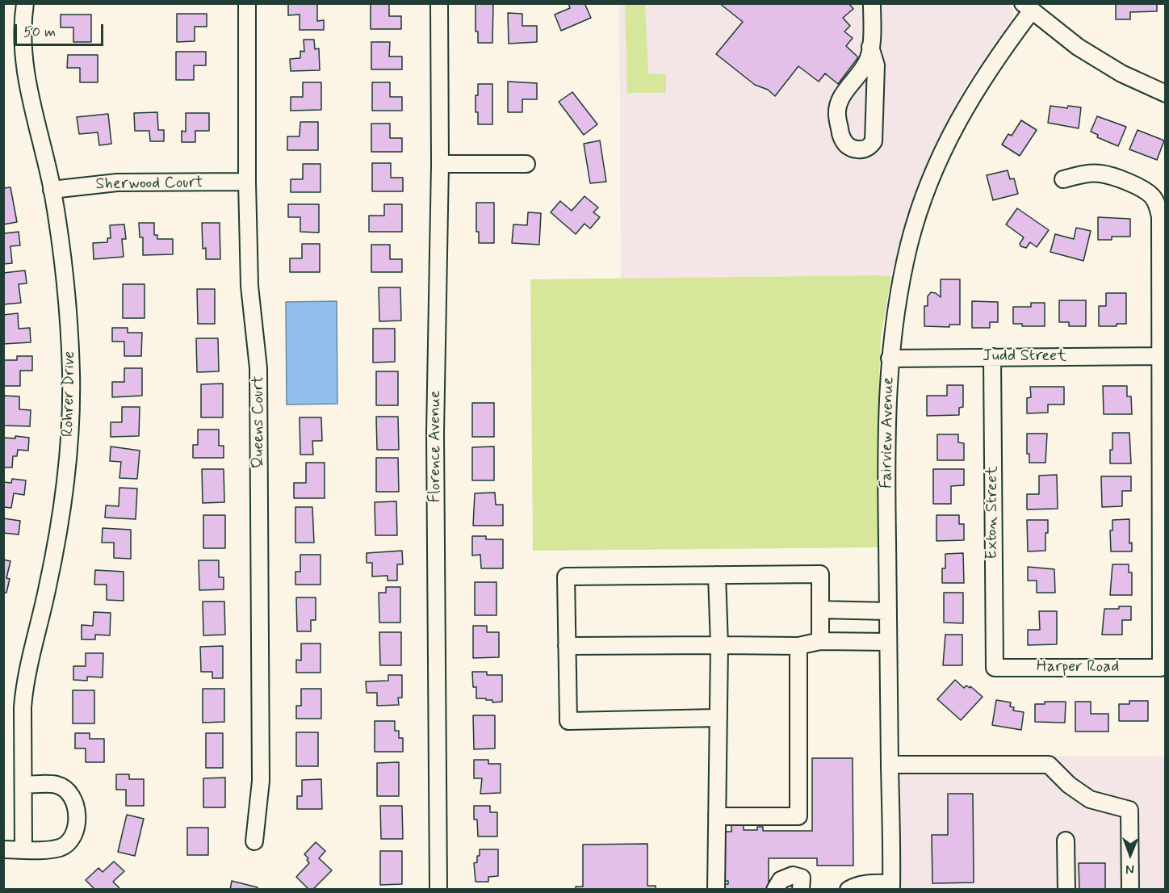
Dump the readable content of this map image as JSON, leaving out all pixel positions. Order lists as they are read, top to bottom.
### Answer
{
  "streets": {
    "street": [
      "Sherwood Court",
      "Judd Street",
      "Rohrer Drive",
      "Queens Court",
      "Fairview Avenue",
      "Florence Avenue",
      "Exton Street",
      "Harper Road"
    ]
  },
  "crossings": [
    ["Sherwood Court", "Rohrer Drive"],
    ["Sherwood Court", "Queens Court"],
    ["Judd Street", "Fairview Avenue"],
    ["Judd Street", "Exton Street"],
    ["Judd Street", "Harper Road"],
    ["Exton Street", "Harper Road"]
  ],
  "scale_bar": "50 m",
  "north": "bottom"
}
